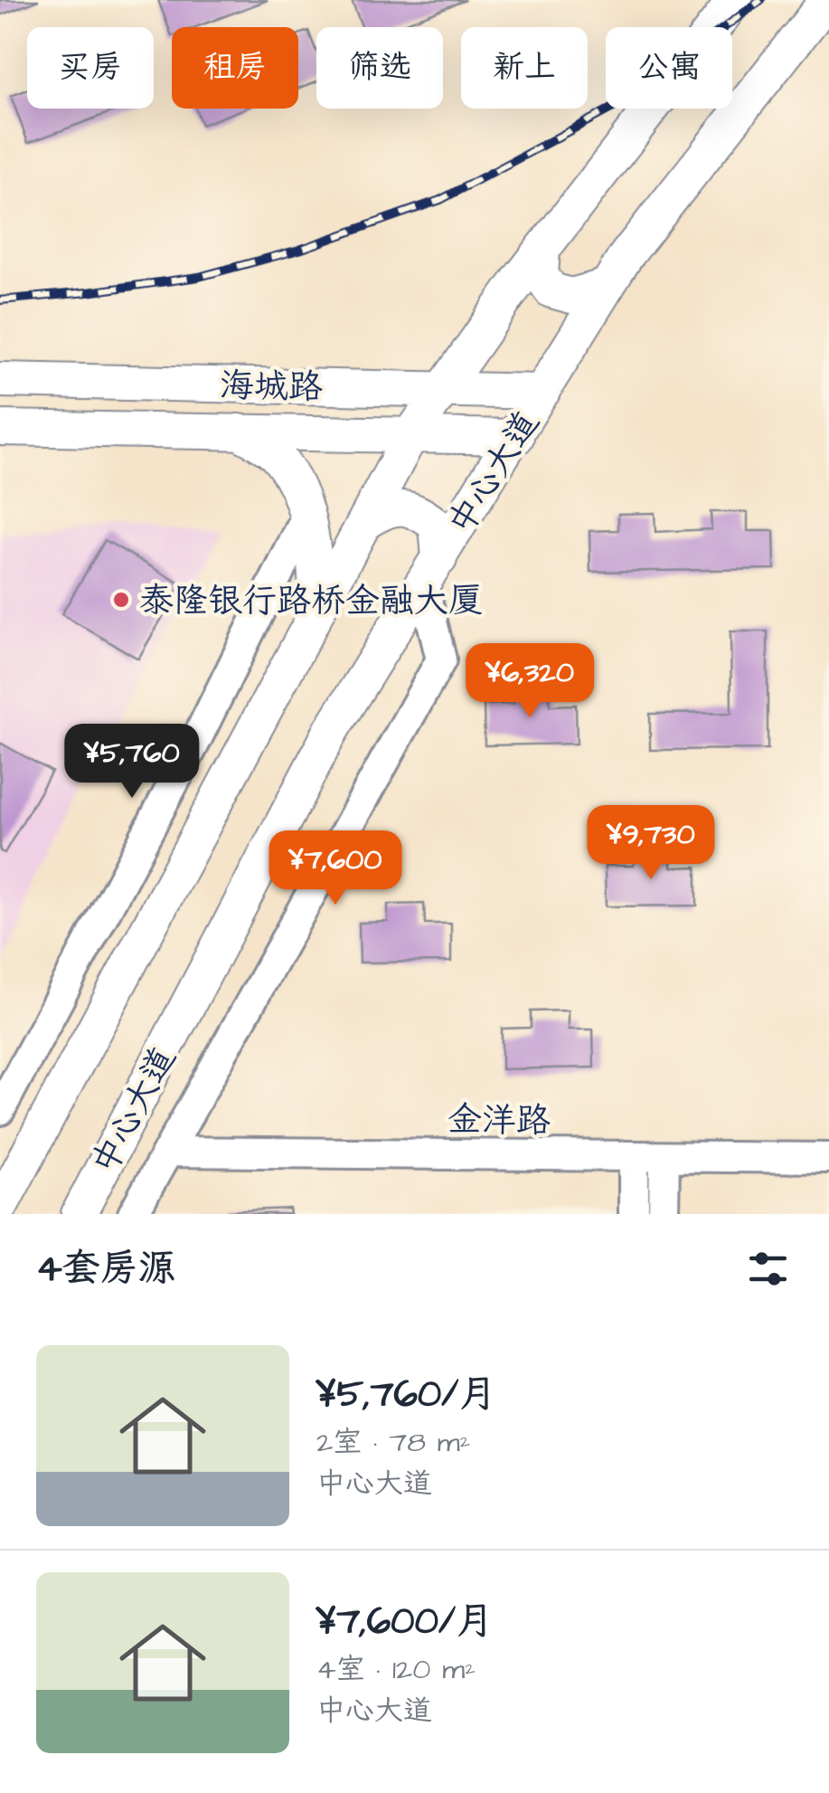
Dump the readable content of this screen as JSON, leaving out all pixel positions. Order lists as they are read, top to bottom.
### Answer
{
  "streets": {
    "main road": ["海城路", "中心大道", "金洋路"]
  },
  "crossings": [
    ["海城路", "中心大道"]
  ],
  "places": ["泰隆银行路桥金融大厦"],
  "page": {
    "chip": [
      "买房",
      "租房",
      "筛选",
      "新上",
      "公寓"
    ],
    "price": [
      "¥6,320",
      "¥5,760",
      "¥9,730",
      "¥7,600"
    ],
    "heading": "4套房源",
    "list": [
      {
        "name": "¥5,760/月",
        "note": "2室 · 78 m² · 中心大道"
      },
      {
        "name": "¥7,600/月",
        "note": "4室 · 120 m² · 中心大道"
      }
    ]
  }
}
